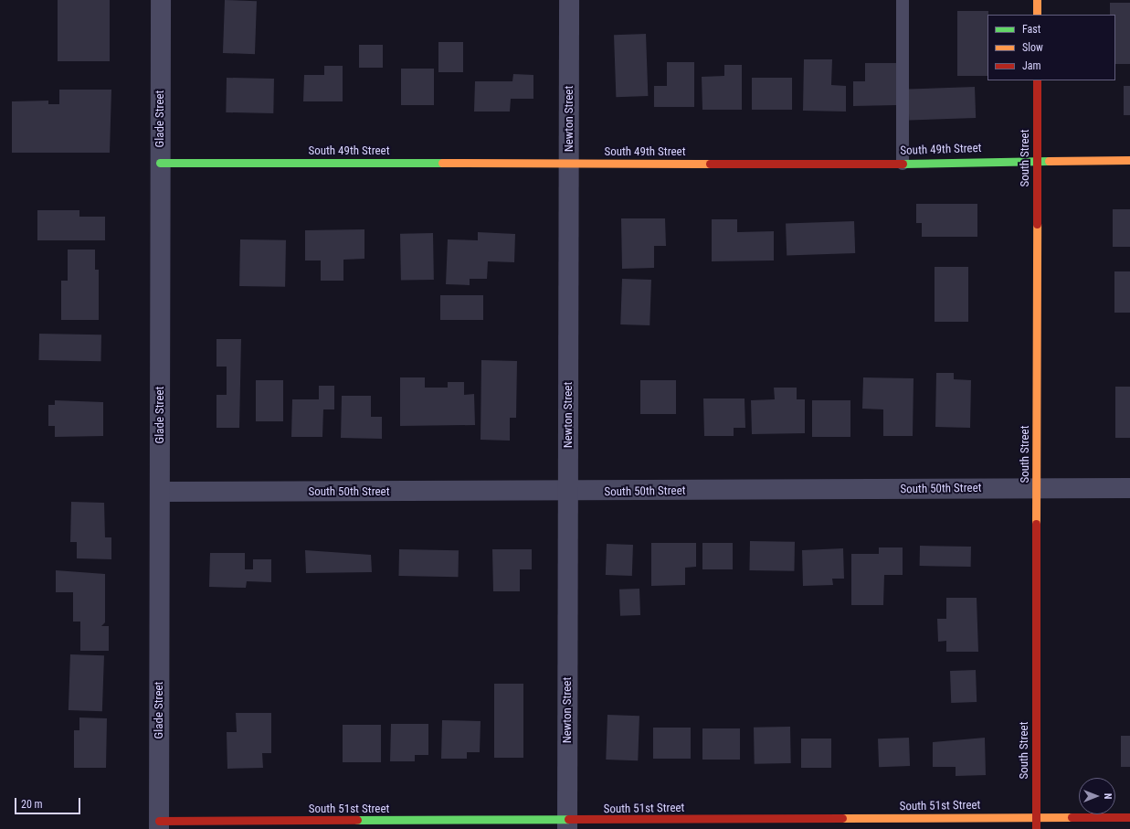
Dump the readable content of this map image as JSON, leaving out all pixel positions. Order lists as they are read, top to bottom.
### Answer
{
  "streets": {
    "street": [
      "Glade Street",
      "Newton Street",
      "South 49th Street",
      "South Street",
      "South 50th Street",
      "South 51st Street"
    ]
  },
  "crossings": [
    ["Glade Street", "South 49th Street"],
    ["Glade Street", "South 50th Street"],
    ["Glade Street", "South 51st Street"],
    ["Newton Street", "South 49th Street"],
    ["Newton Street", "South 50th Street"],
    ["Newton Street", "South 51st Street"],
    ["South 49th Street", "South Street"],
    ["South Street", "South 50th Street"],
    ["South Street", "South 51st Street"]
  ],
  "legend": ["Fast", "Slow", "Jam"],
  "scale_bar": "20 m",
  "north": "right"
}
